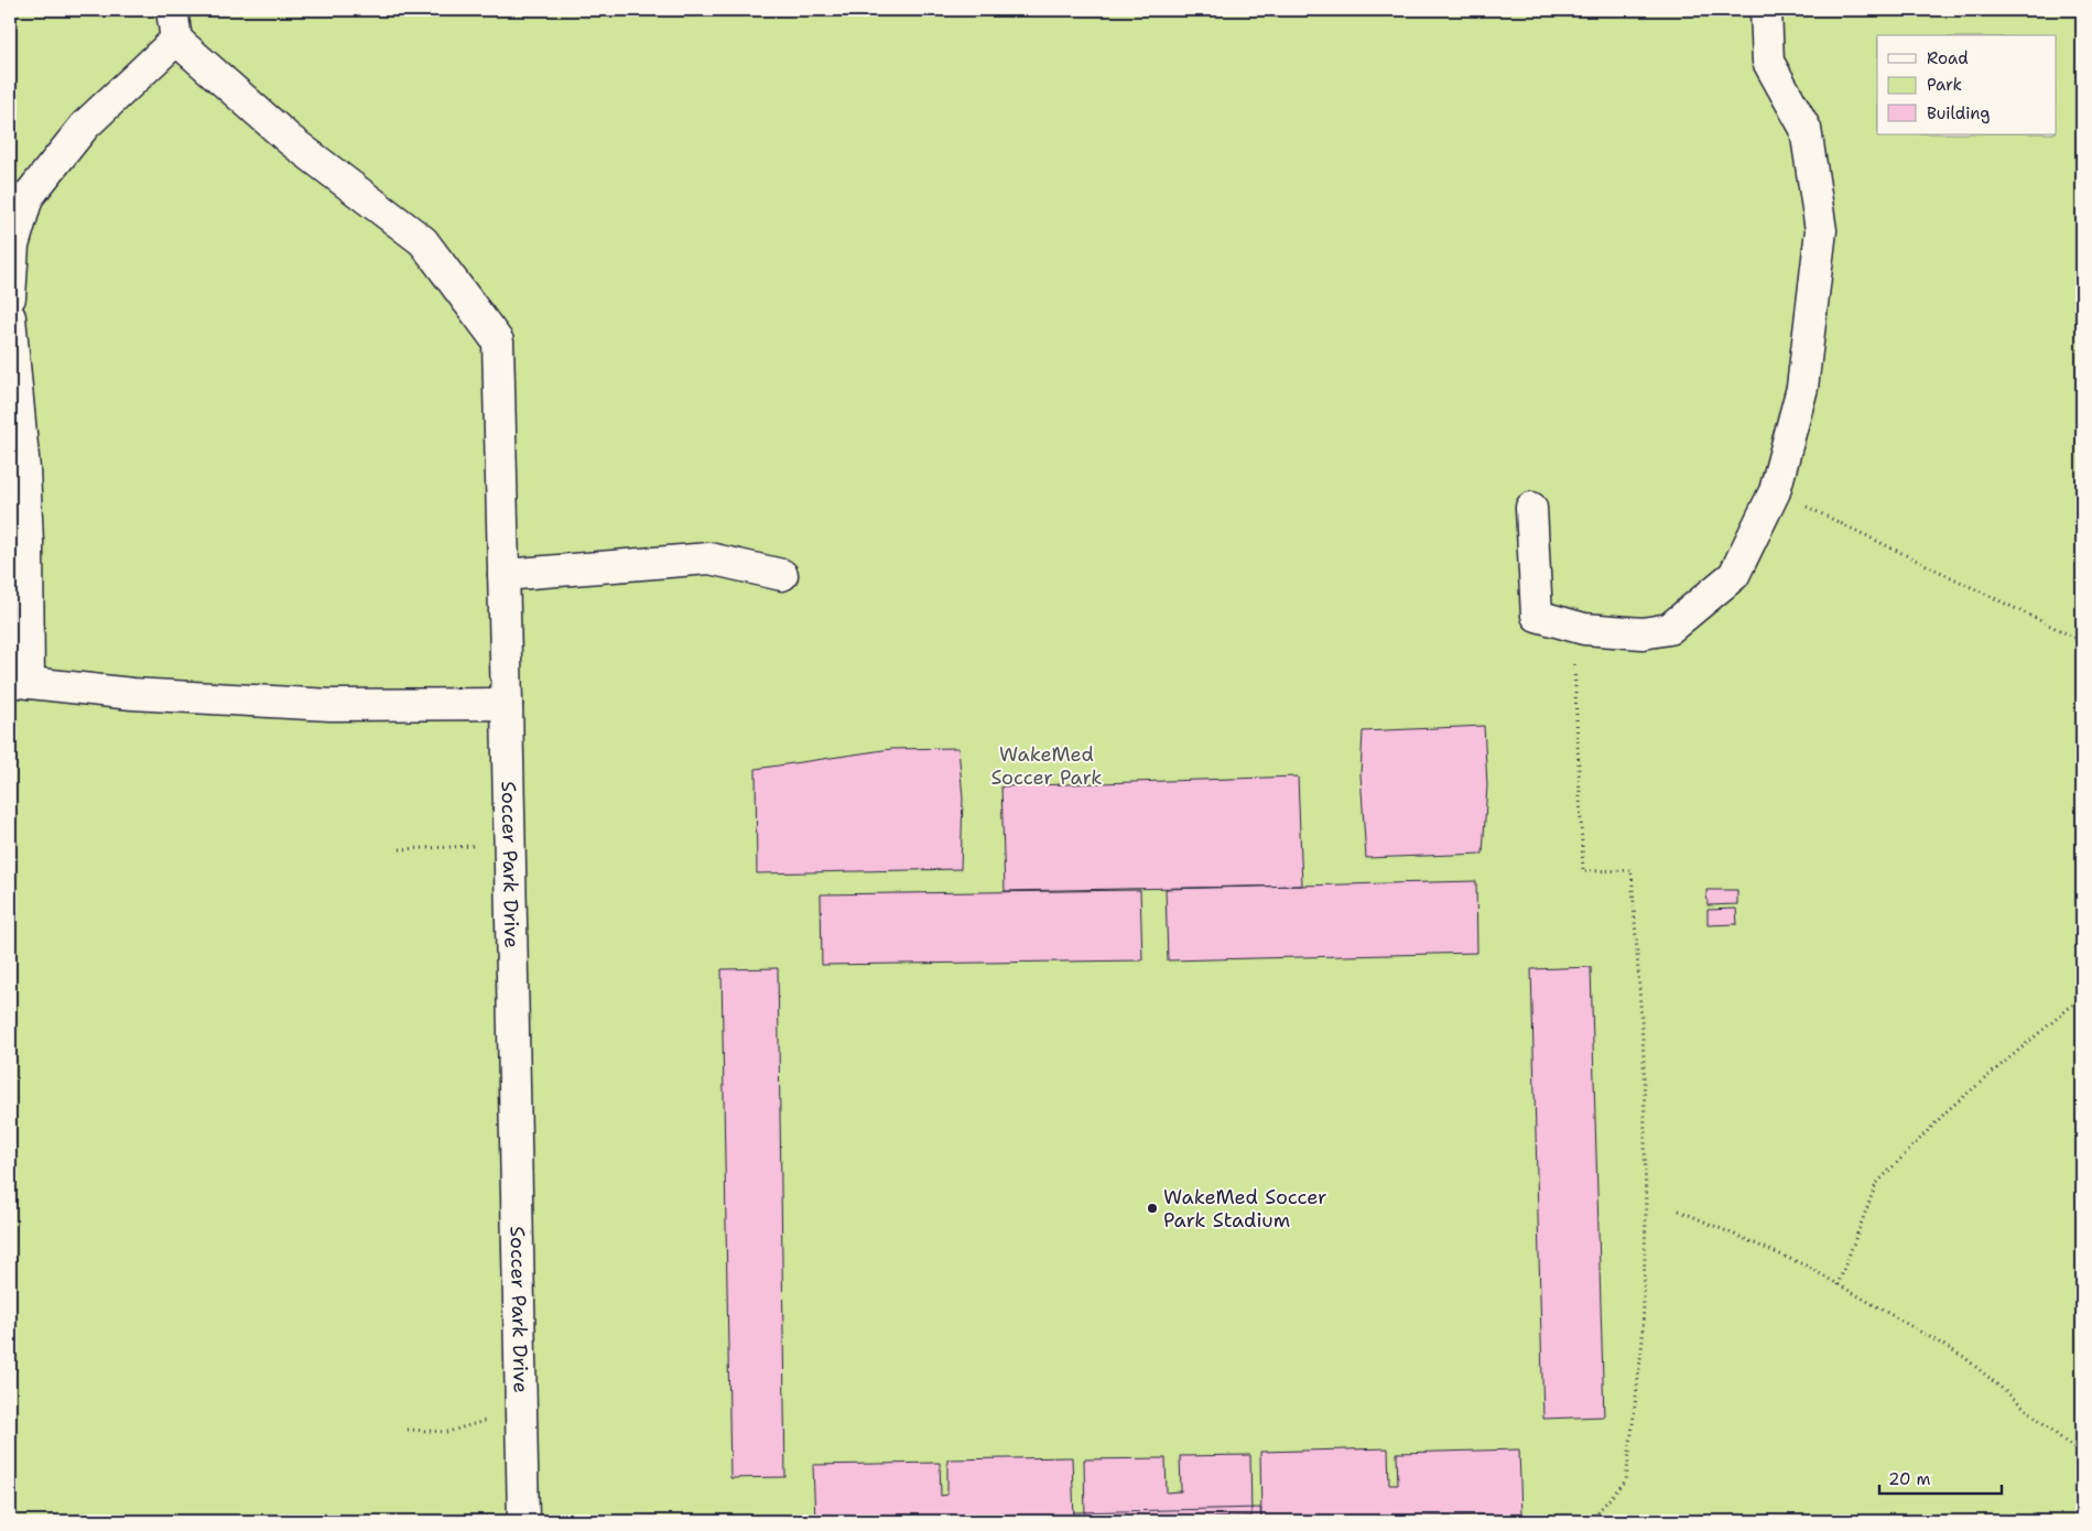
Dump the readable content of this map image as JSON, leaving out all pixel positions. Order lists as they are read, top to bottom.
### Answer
{
  "streets": {
    "street": ["Soccer Park Drive"]
  },
  "parks": ["WakeMed Soccer Park"],
  "places": ["WakeMed Soccer Park Stadium"],
  "legend": ["Road", "Park", "Building"],
  "scale_bar": "20 m"
}
